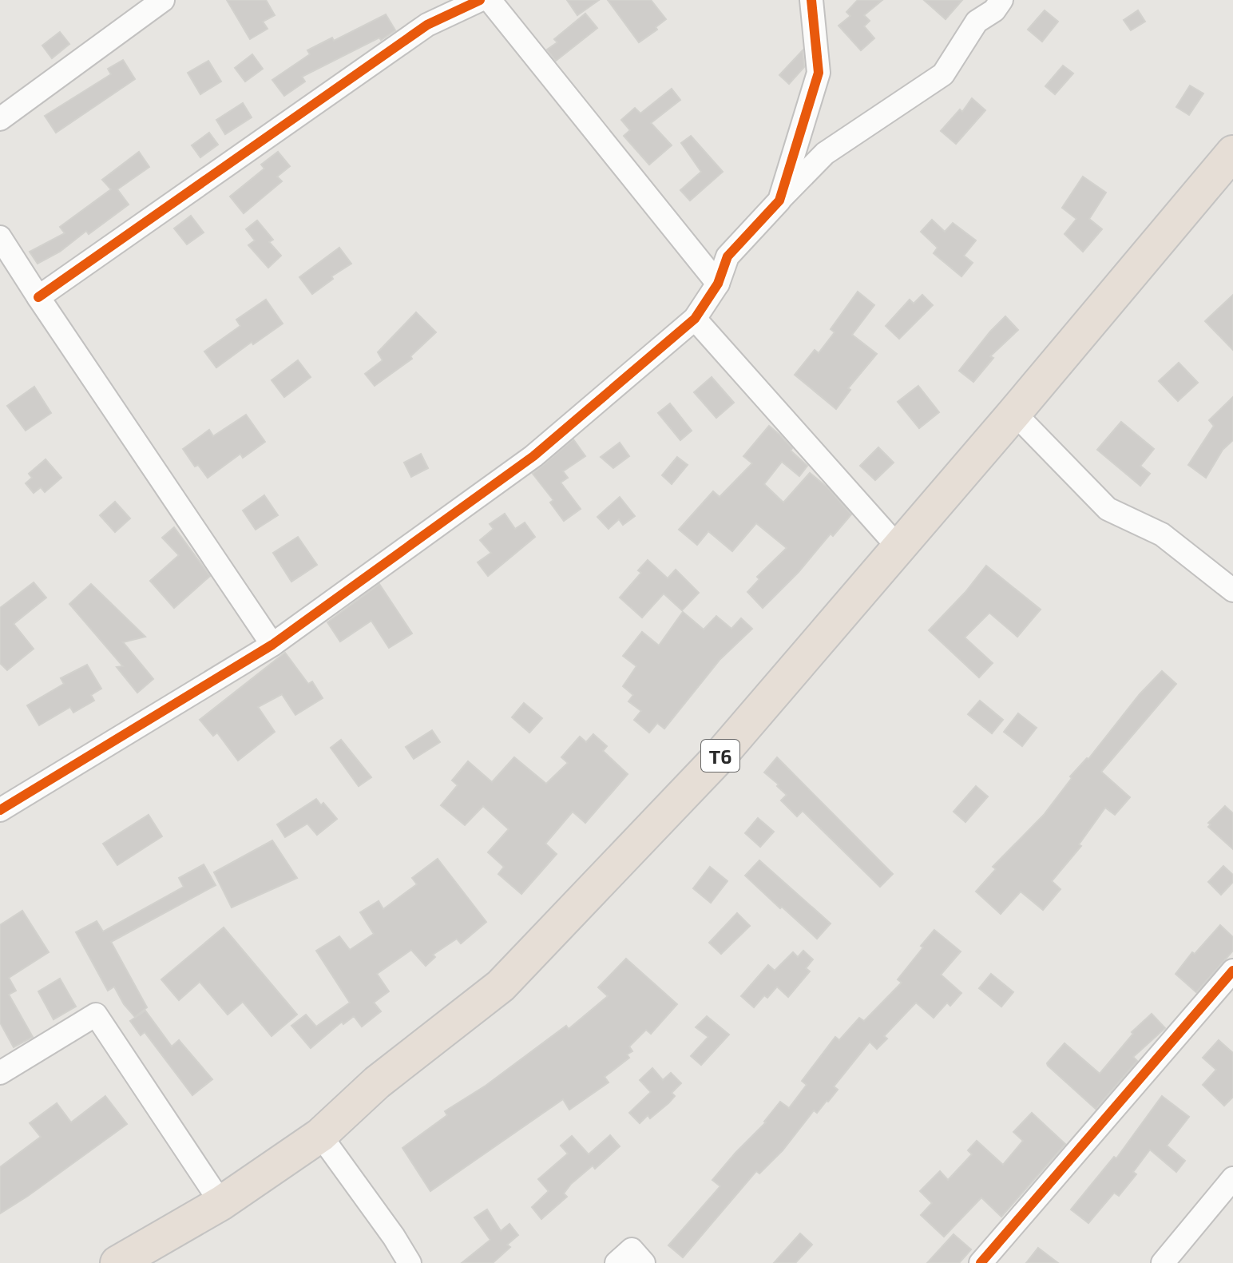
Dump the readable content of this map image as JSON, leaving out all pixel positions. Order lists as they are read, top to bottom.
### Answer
{
  "streets": {
    "highway": ["T6"]
  }
}
